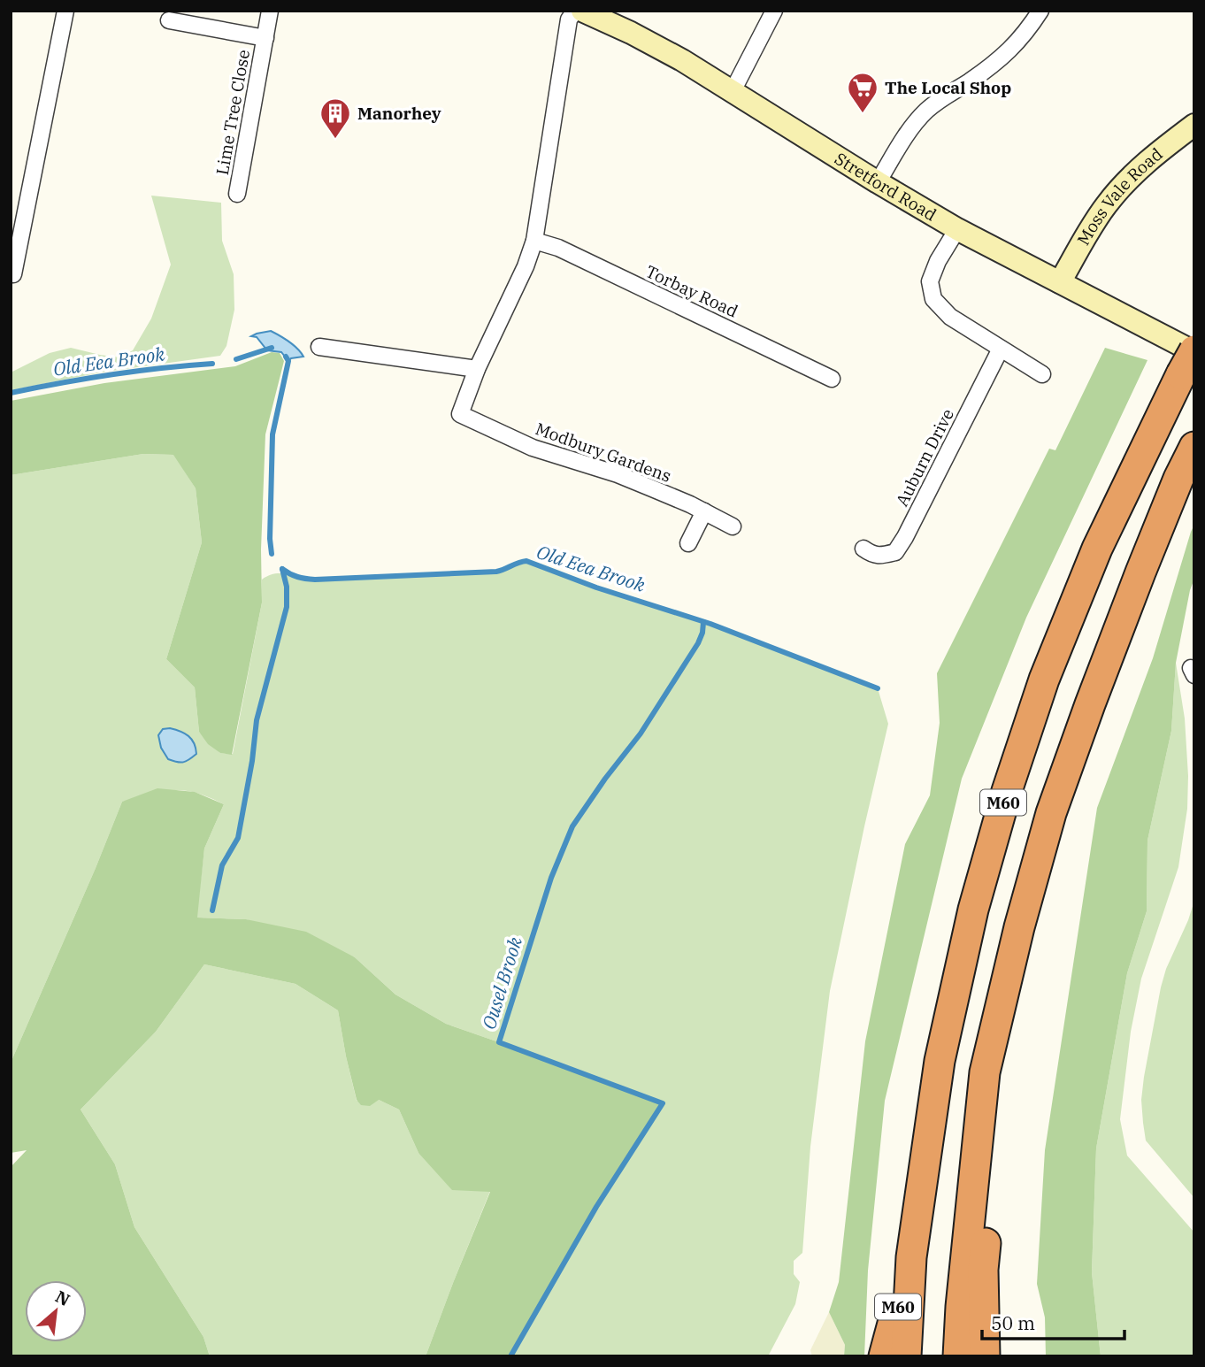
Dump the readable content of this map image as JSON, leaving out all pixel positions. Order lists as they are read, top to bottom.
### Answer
{
  "streets": {
    "highway": ["M60"],
    "main road": ["Stretford Road", "Moss Vale Road"],
    "street": [
      "Lime Tree Close",
      "Torbay Road",
      "Modbury Gardens",
      "Auburn Drive"
    ]
  },
  "crossings": [
    ["Stretford Road", "Moss Vale Road"],
    ["Stretford Road", "M60"]
  ],
  "water": ["Old Eea Brook", "Ousel Brook"],
  "places": {
    "supermarket": ["The Local Shop"],
    "building": ["Manorhey"]
  },
  "scale_bar": "50 m",
  "north": "top right"
}
